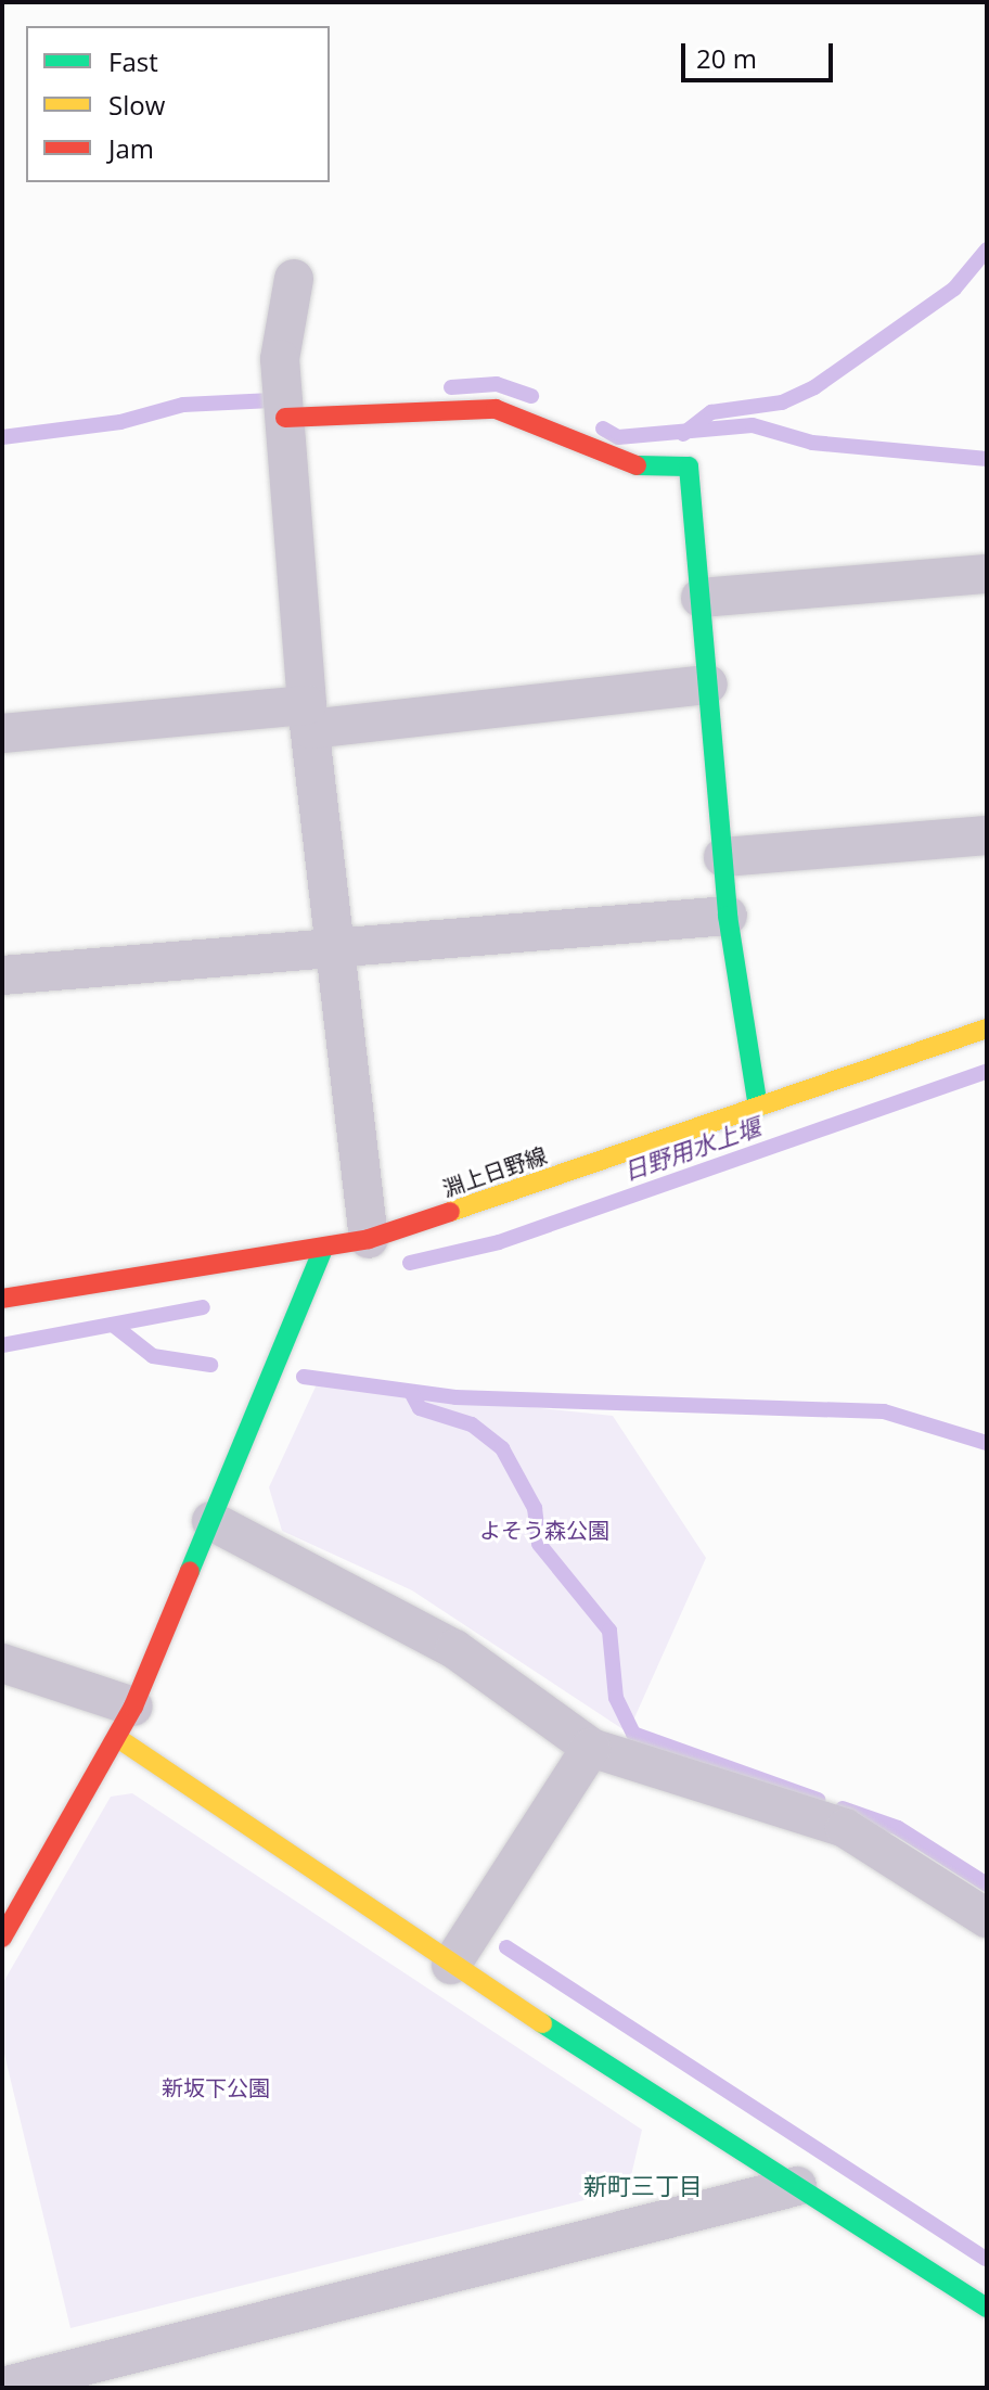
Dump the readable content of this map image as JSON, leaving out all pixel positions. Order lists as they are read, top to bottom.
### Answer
{
  "streets": {
    "street": ["淵上日野線"]
  },
  "districts": ["新町三丁目"],
  "water": ["日野用水上堰"],
  "parks": ["よそう森公園", "新坂下公園"],
  "legend": ["Fast", "Slow", "Jam"],
  "scale_bar": "20 m"
}
